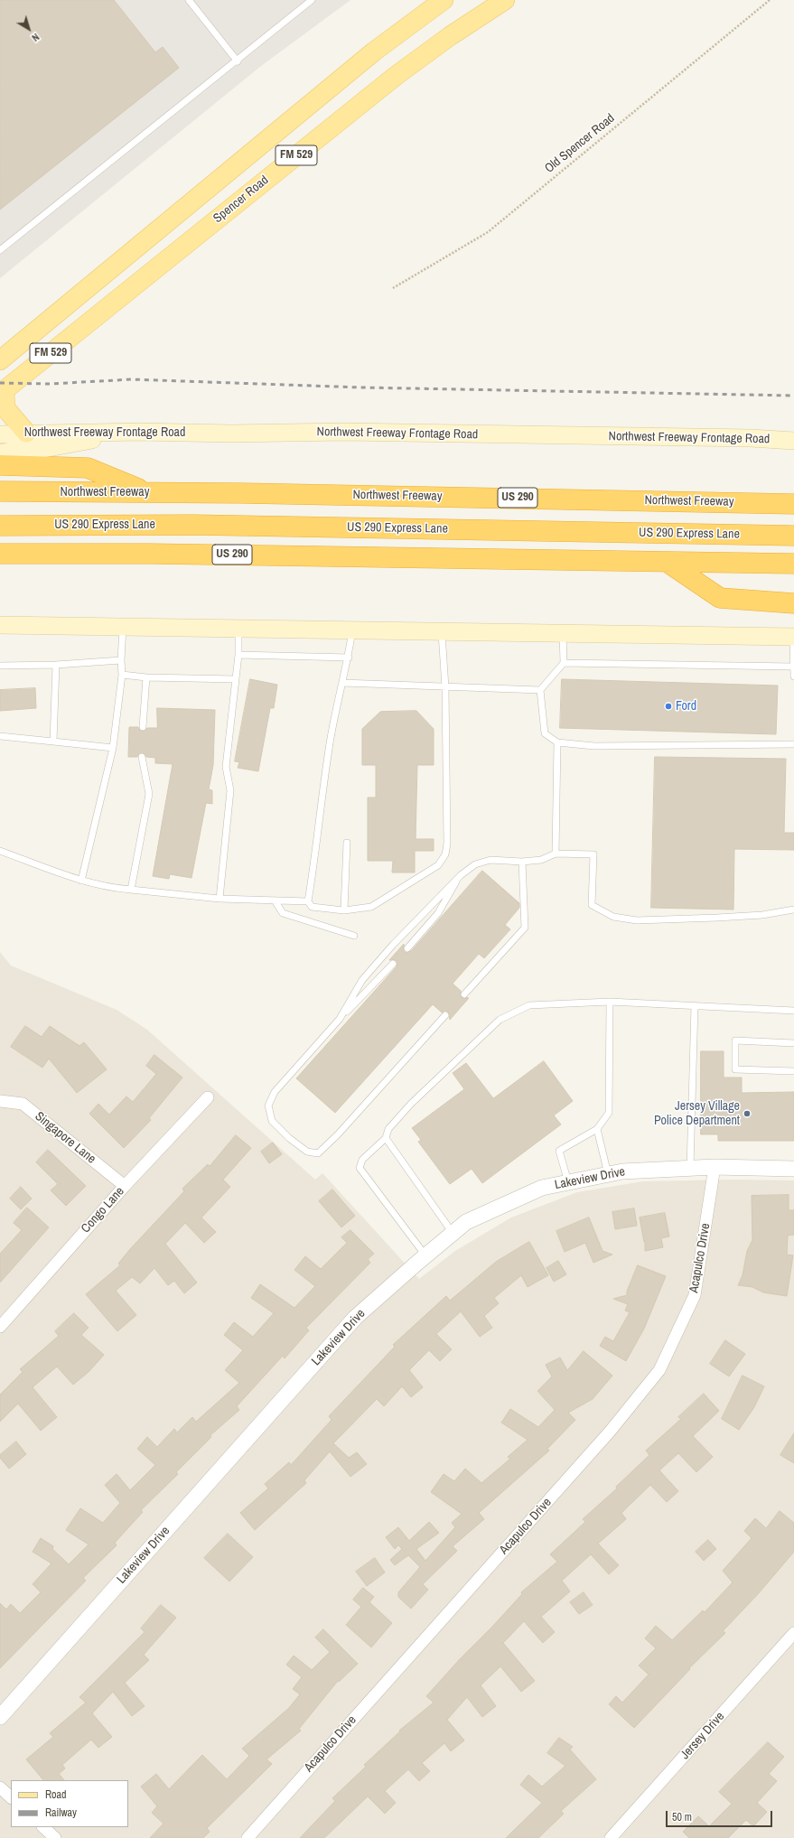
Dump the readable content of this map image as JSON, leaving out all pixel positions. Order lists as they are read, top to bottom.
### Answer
{
  "streets": {
    "highway": ["Northwest Freeway", "US 290", "US 290 Express Lane"],
    "main road": ["FM 529", "Spencer Road", "Northwest Freeway Frontage Road"],
    "street": [
      "Singapore Lane",
      "Lakeview Drive",
      "Congo Lane",
      "Acapulco Drive",
      "Jersey Drive"
    ],
    "path": ["Old Spencer Road"]
  },
  "crossings": [
    ["Singapore Lane", "Congo Lane"],
    ["Lakeview Drive", "Acapulco Drive"]
  ],
  "places": ["Ford", "Jersey Village Police Department"],
  "legend": ["Road", "Railway"],
  "scale_bar": "50 m",
  "north": "bottom right"
}
